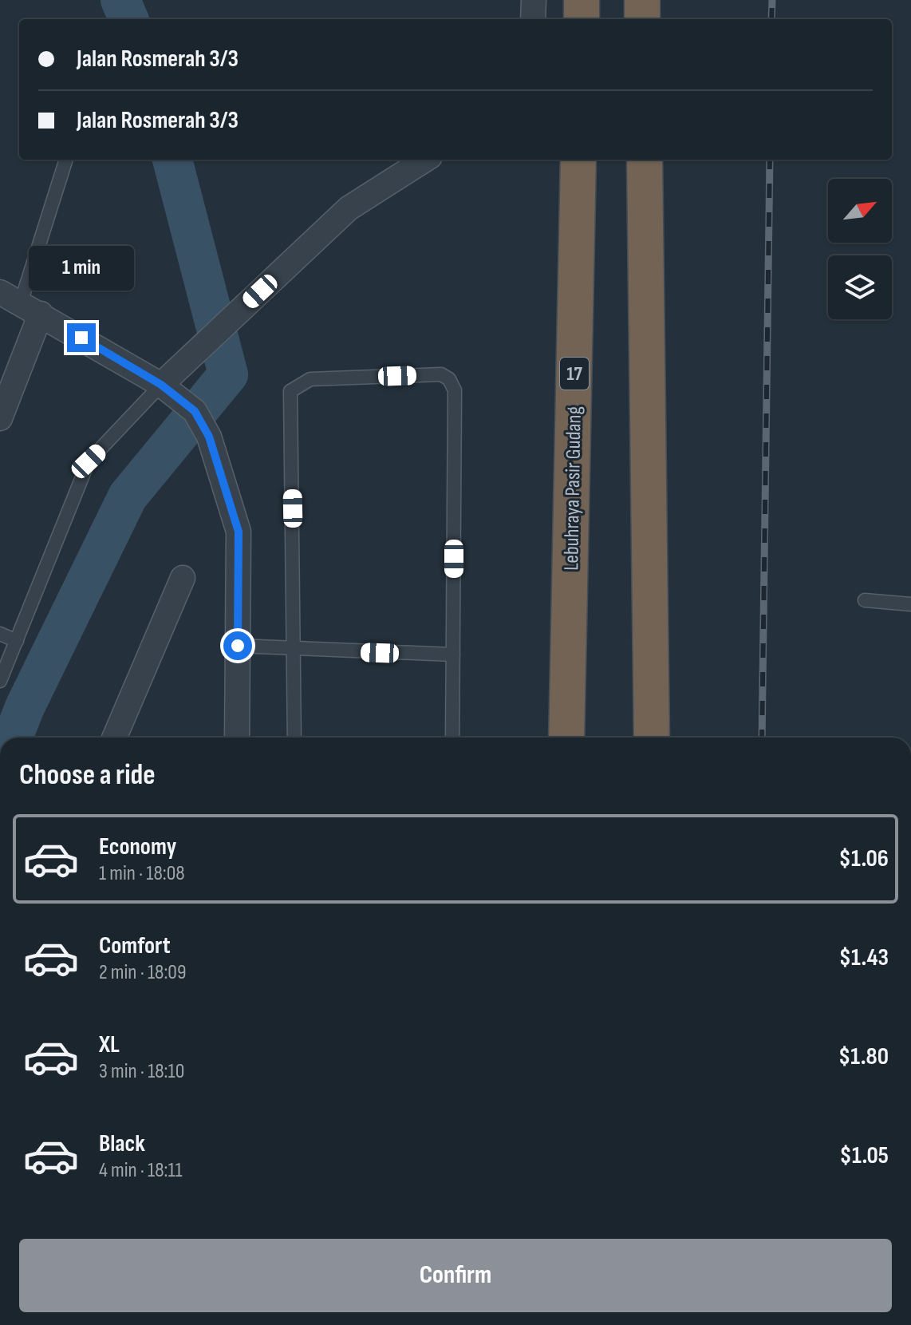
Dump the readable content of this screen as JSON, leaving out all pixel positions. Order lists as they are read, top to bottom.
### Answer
{
  "streets": {
    "highway": ["17", "Lebuhraya Pasir Gudang"]
  },
  "north": "top right",
  "page": {
    "banner": ["Jalan Rosmerah 3/3", "Jalan Rosmerah 3/3"],
    "bubble": "1 min",
    "heading": "Choose a ride",
    "list": [
      {
        "name": "Economy",
        "note": "1 min · 18:08",
        "value": "$1.06"
      },
      {
        "name": "Comfort",
        "note": "2 min · 18:09",
        "value": "$1.43"
      },
      {
        "name": "XL",
        "note": "3 min · 18:10",
        "value": "$1.80"
      },
      {
        "name": "Black",
        "note": "4 min · 18:11",
        "value": "$1.05"
      }
    ],
    "buttons": "Confirm"
  }
}
